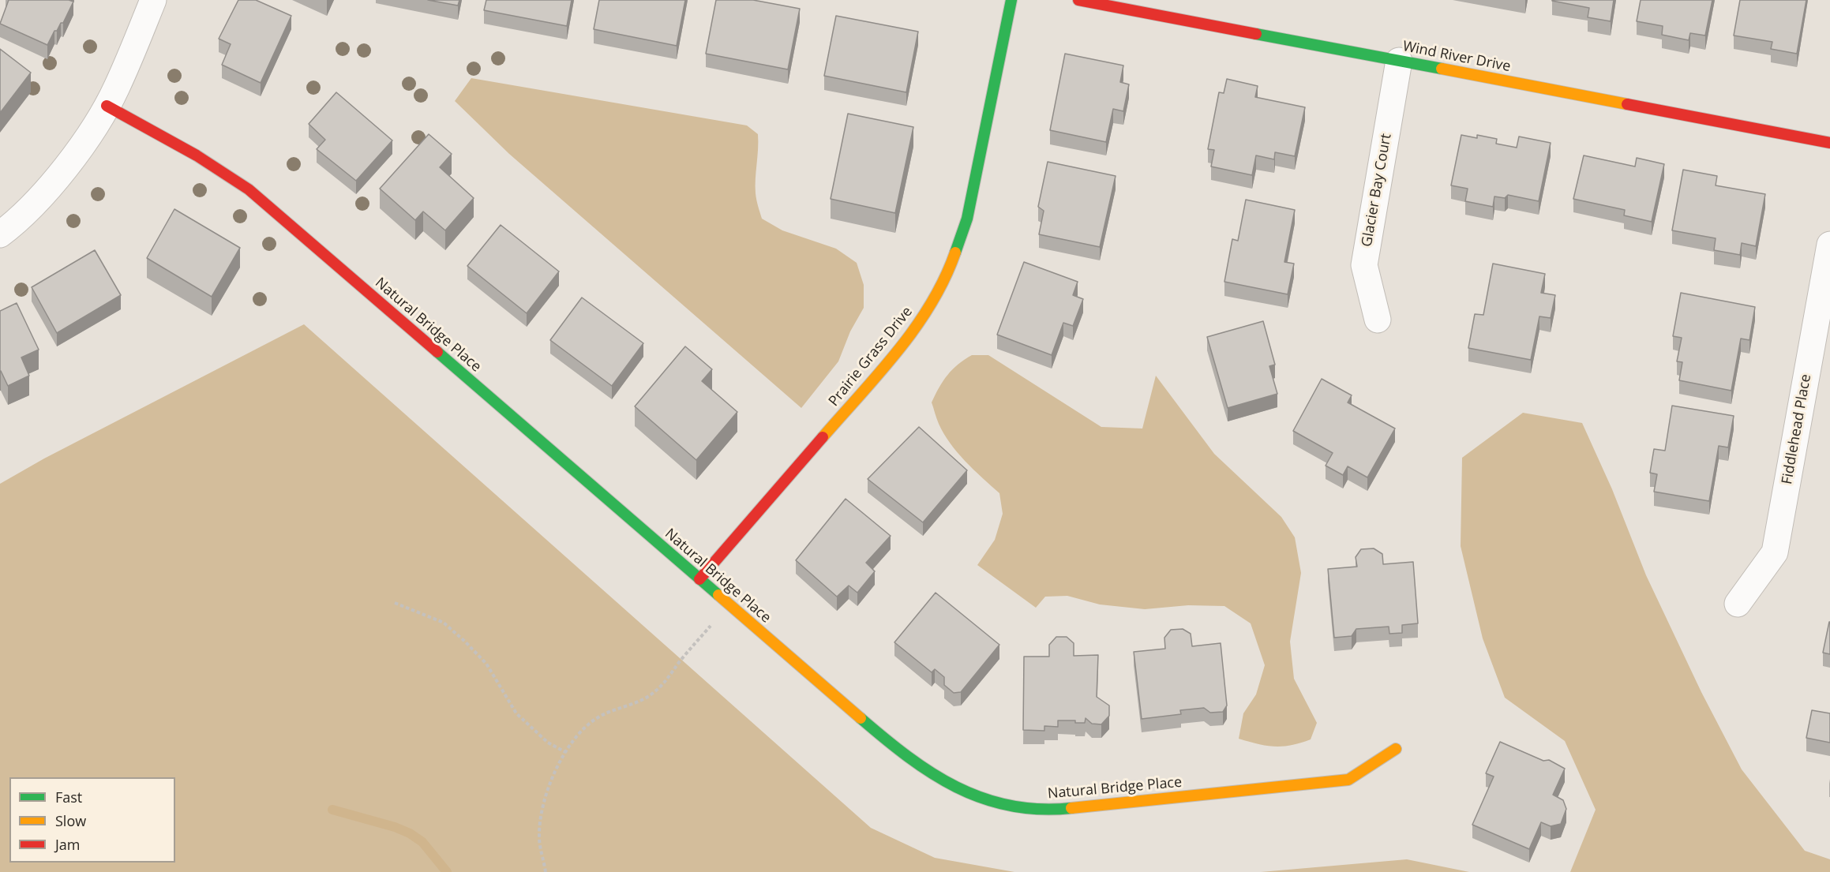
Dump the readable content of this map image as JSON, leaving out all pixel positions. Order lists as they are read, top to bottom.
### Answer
{
  "streets": {
    "street": [
      "Wind River Drive",
      "Glacier Bay Court",
      "Natural Bridge Place",
      "Prairie Grass Drive",
      "Fiddlehead Place"
    ]
  },
  "crossings": [
    ["Wind River Drive", "Glacier Bay Court"],
    ["Natural Bridge Place", "Prairie Grass Drive"]
  ],
  "legend": ["Fast", "Slow", "Jam"]
}
